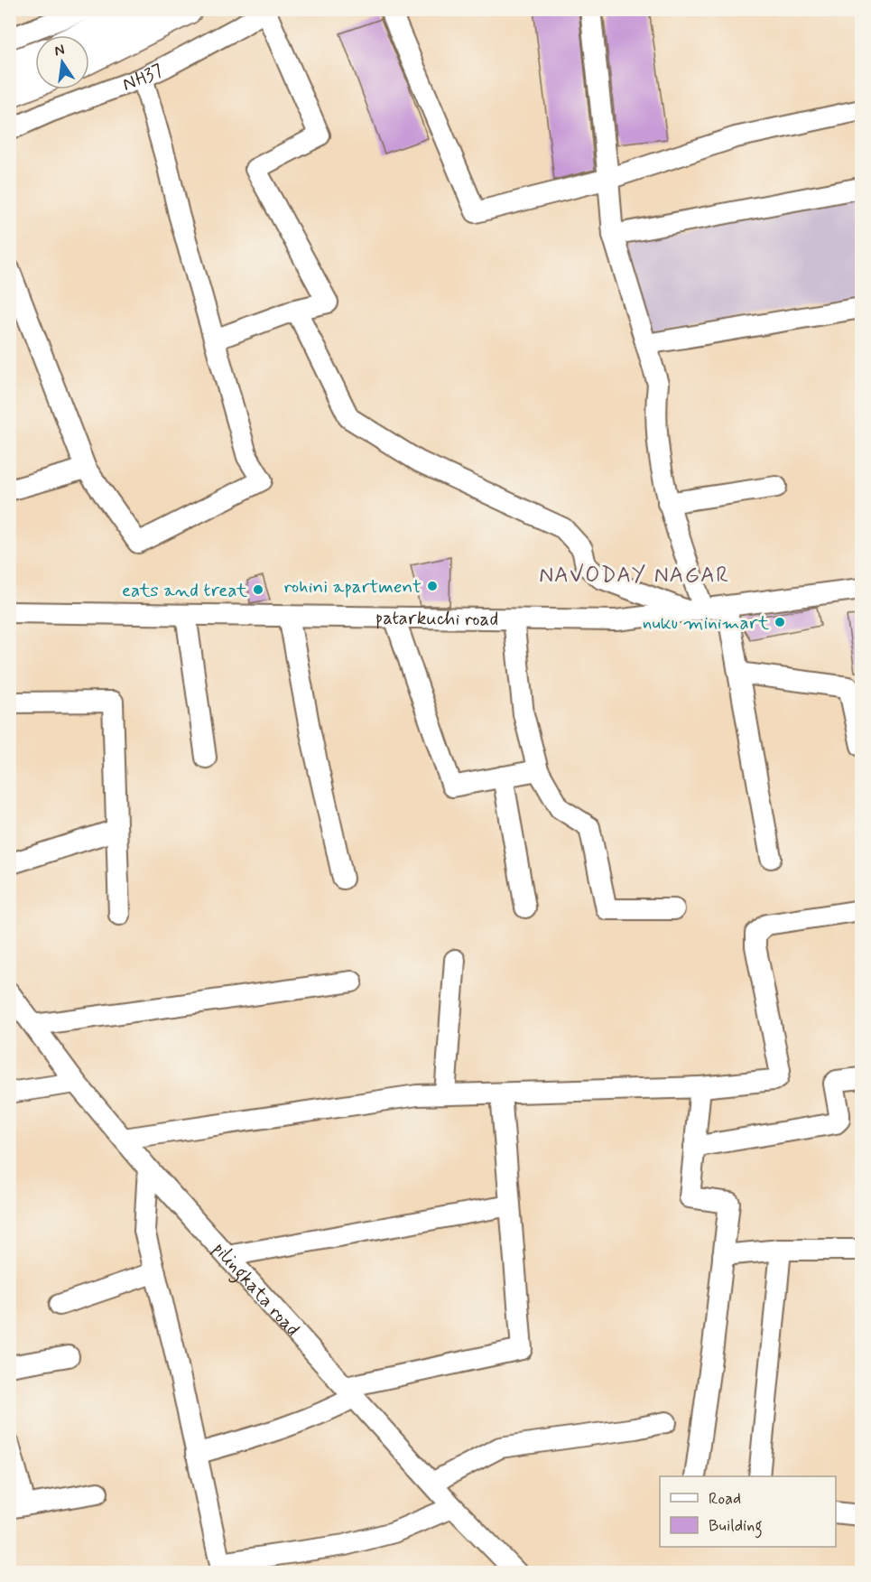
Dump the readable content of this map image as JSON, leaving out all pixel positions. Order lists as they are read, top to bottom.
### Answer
{
  "streets": {
    "street": ["NH37", "patarkuchi road", "pilingkata road"]
  },
  "districts": ["NAVODAY NAGAR"],
  "places": ["rohini apartment", "eats and treat", "nuku minimart"],
  "legend": ["Road", "Building"],
  "north": "top"
}
